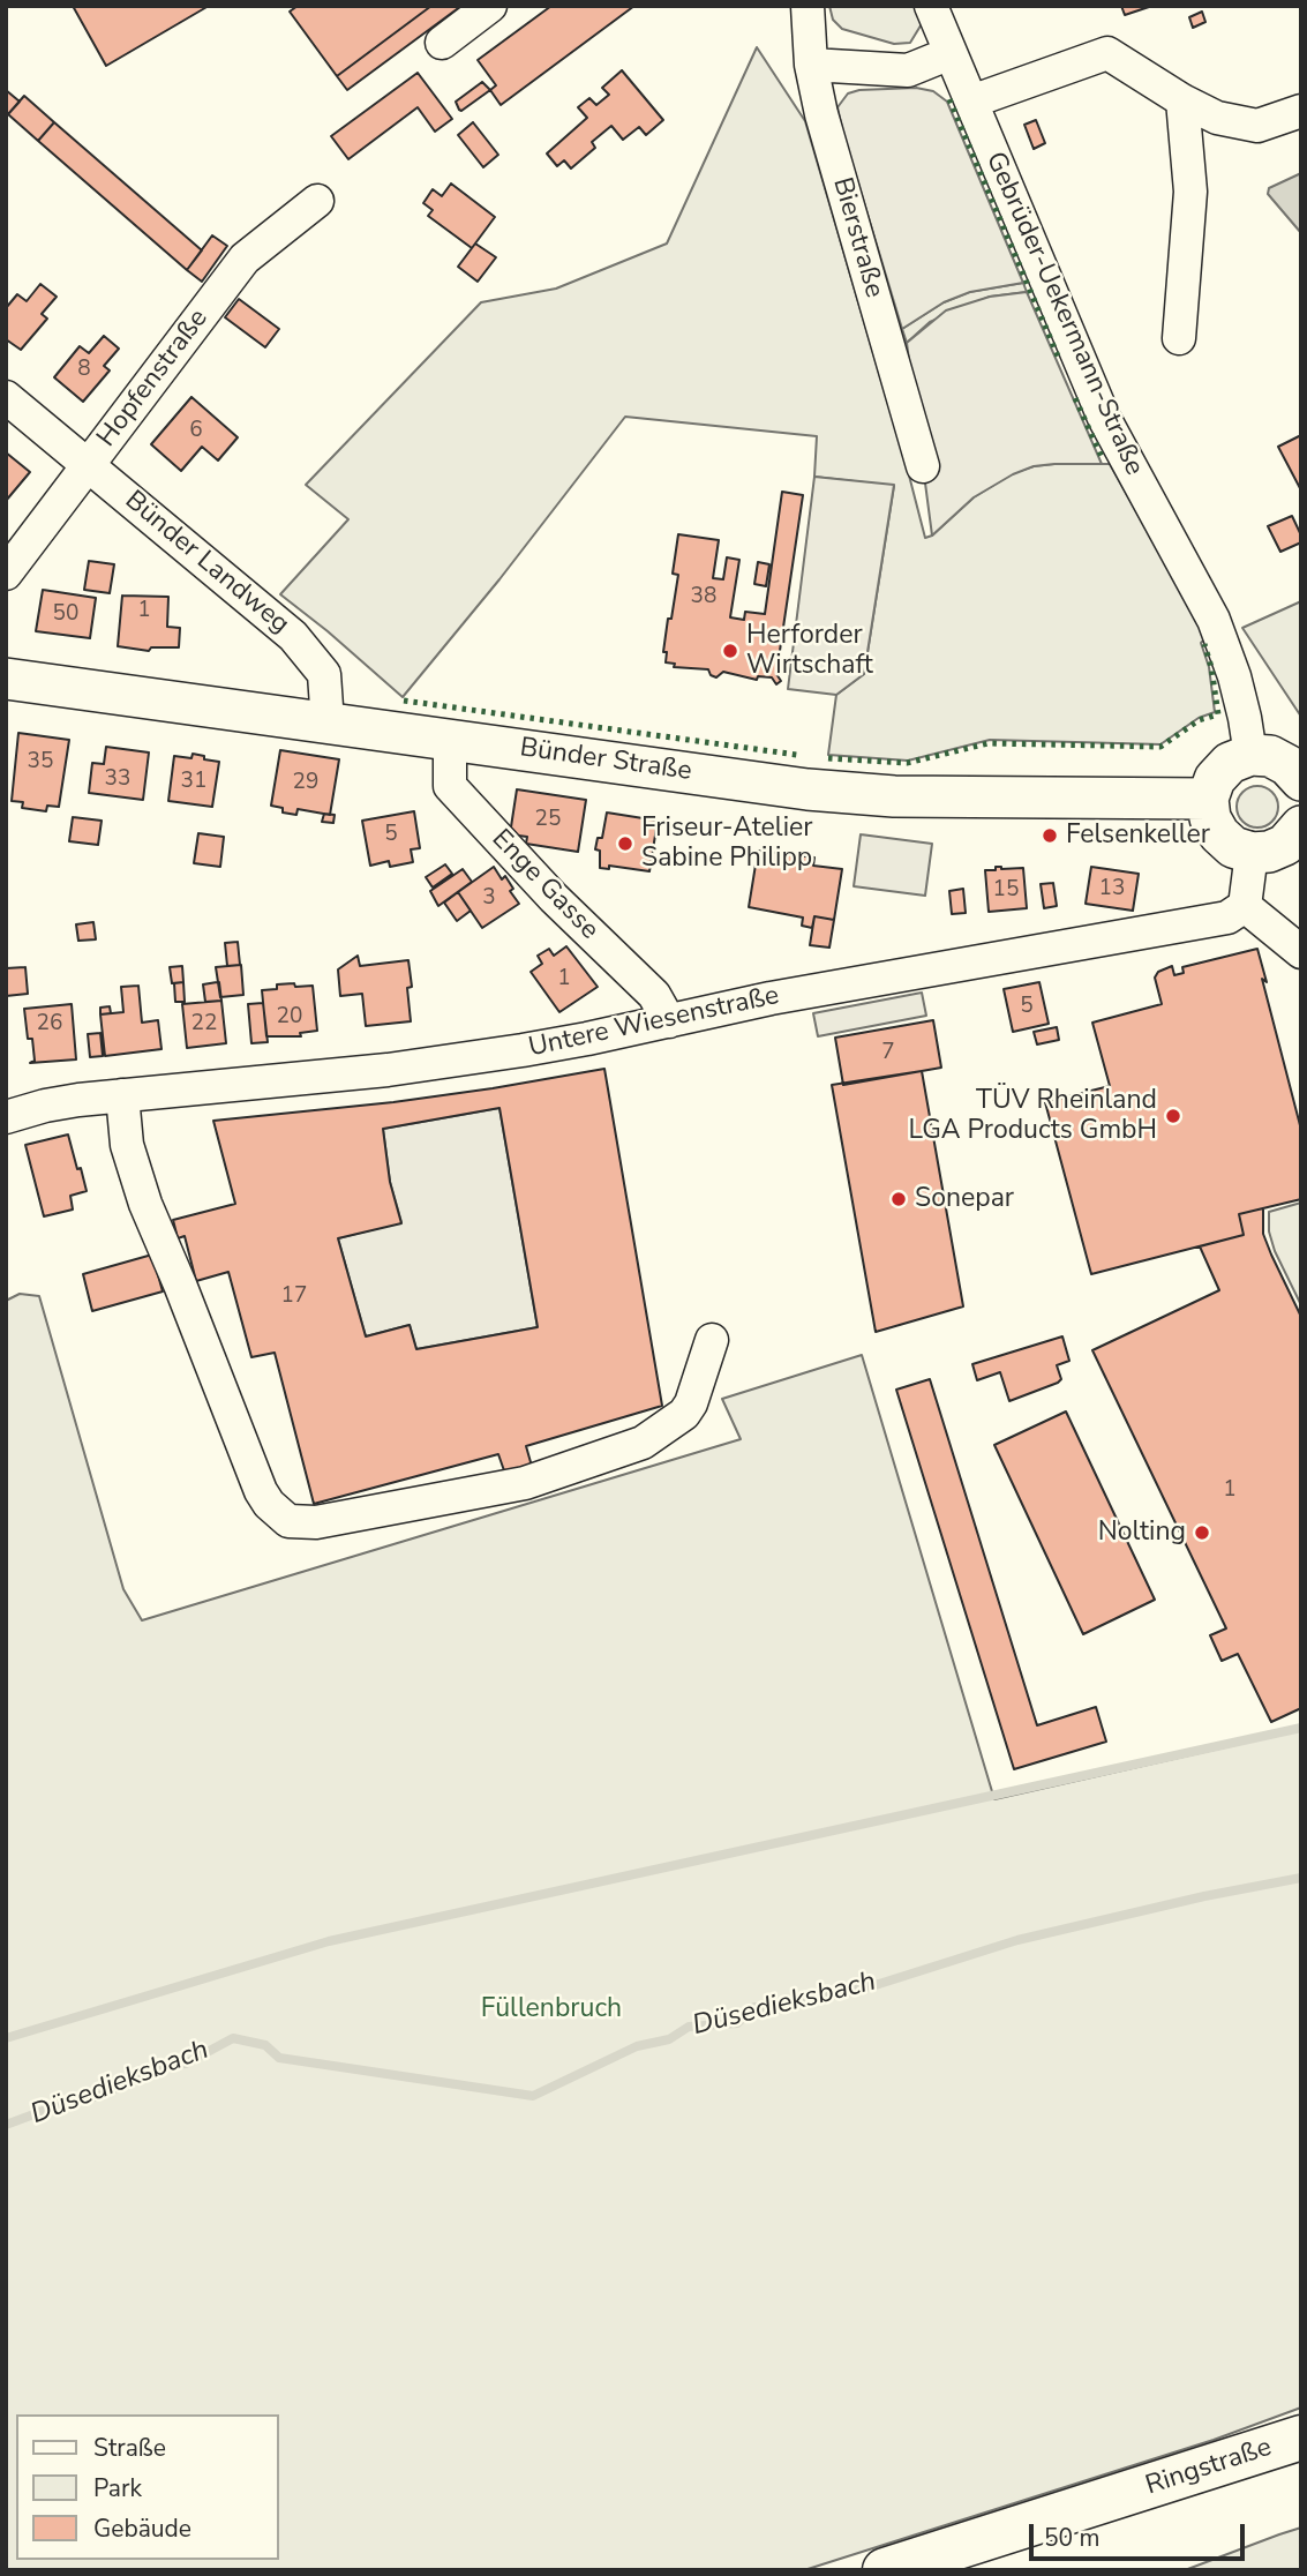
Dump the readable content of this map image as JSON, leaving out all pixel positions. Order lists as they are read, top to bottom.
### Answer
{
  "streets": {
    "highway": ["Ringstraße"],
    "main road": ["Bünder Straße"],
    "street": [
      "Bierstraße",
      "Gebrüder-Uekermann-Straße",
      "Hopfenstraße",
      "Bünder Landweg",
      "Enge Gasse",
      "Untere Wiesenstraße"
    ]
  },
  "crossings": [
    ["Hopfenstraße", "Bünder Landweg"],
    ["Bünder Landweg", "Bünder Straße"],
    ["Bünder Straße", "Enge Gasse"],
    ["Enge Gasse", "Untere Wiesenstraße"]
  ],
  "water": ["Düsedieksbach"],
  "parks": ["Füllenbruch"],
  "places": [
    "Herforder Wirtschaft",
    "Felsenkeller",
    "Friseur-Atelier Sabine Philipp",
    "TÜV Rheinland LGA Products GmbH",
    "Sonepar",
    "Nolting"
  ],
  "house_numbers": [
    "8",
    "6",
    "38",
    "1",
    "50",
    "35",
    "33",
    "31",
    "29",
    "25",
    "5",
    "13",
    "15",
    "3",
    "1",
    "5",
    "20",
    "26",
    "22",
    "7",
    "17",
    "1"
  ],
  "legend": ["Straße", "Park", "Gebäude"],
  "scale_bar": "50 m"
}
